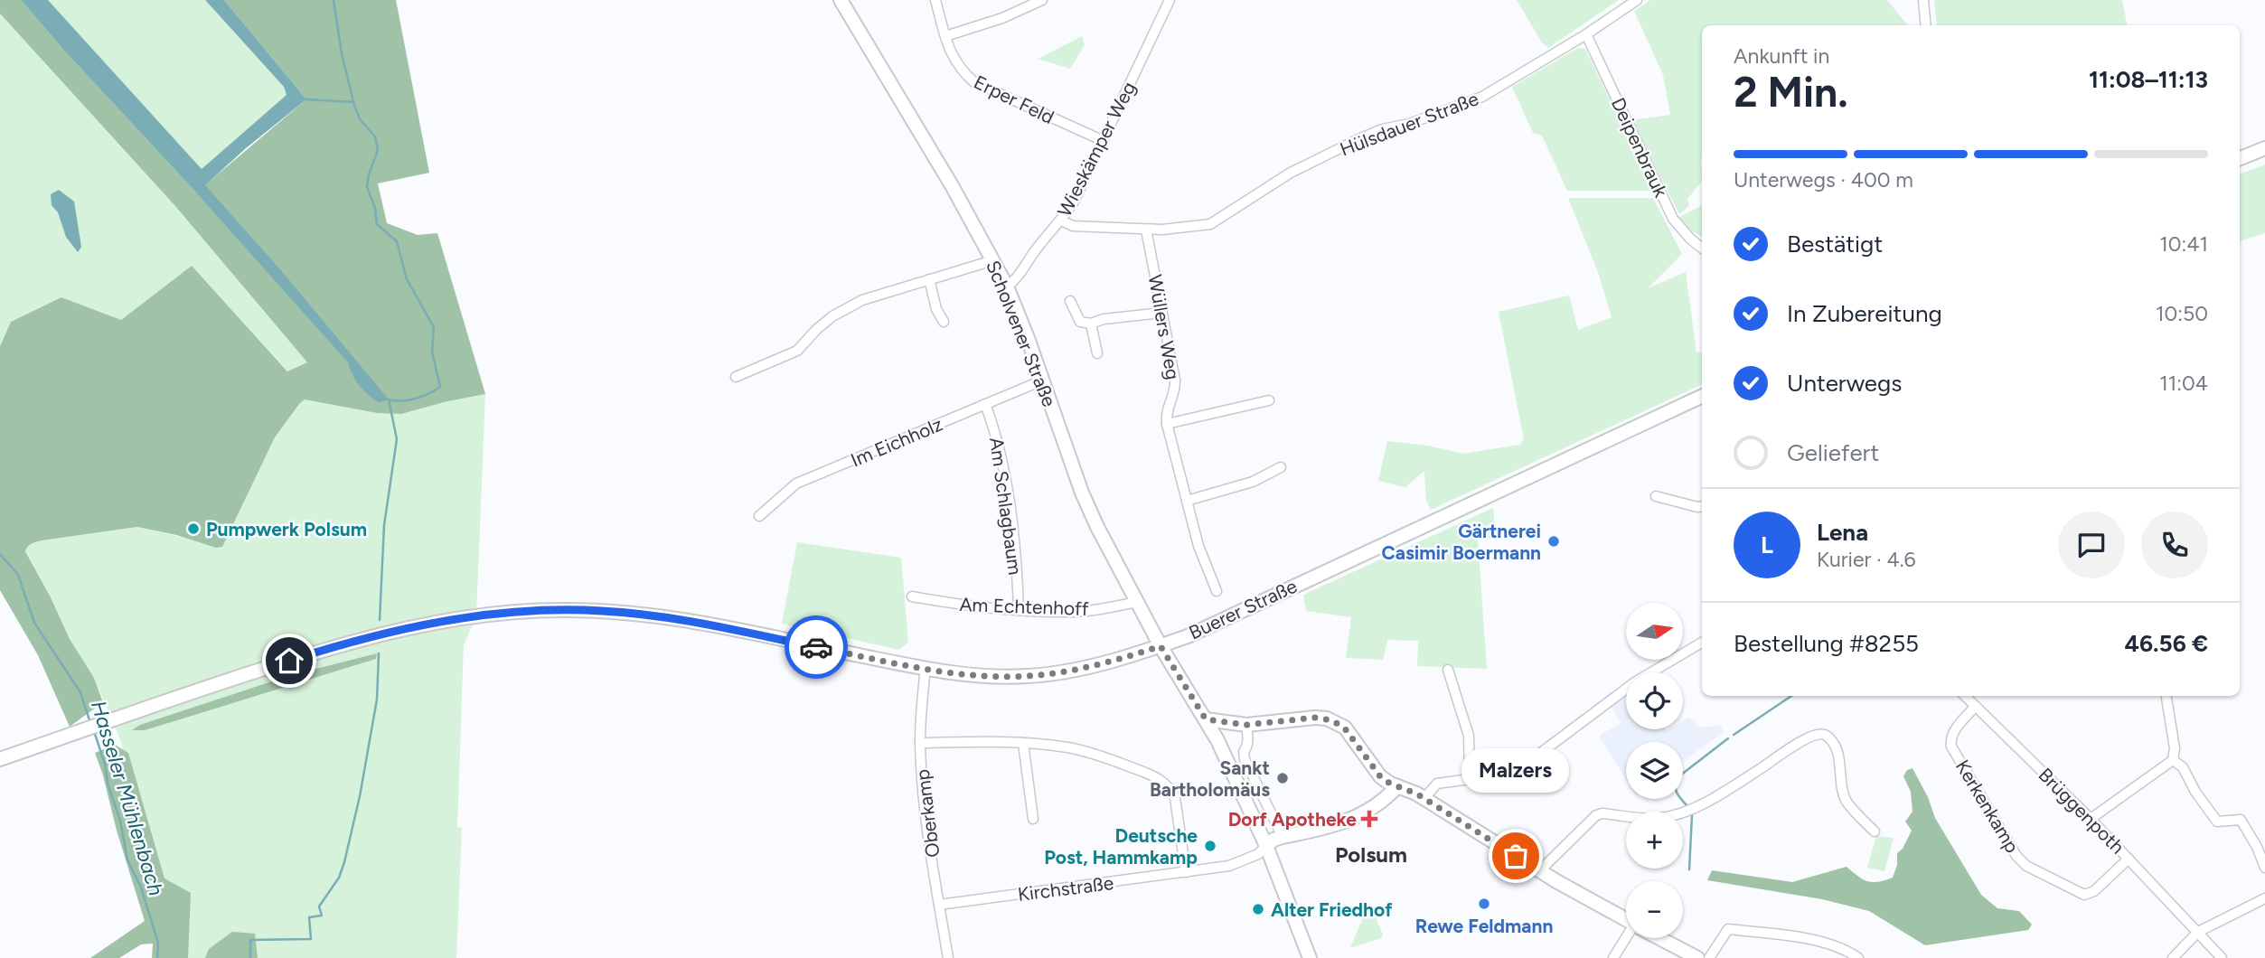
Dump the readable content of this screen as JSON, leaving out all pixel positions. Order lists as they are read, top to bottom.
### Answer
{
  "streets": {
    "main road": ["Scholvener Straße", "Buerer Straße", "Kirchstraße"],
    "street": [
      "Erper Feld",
      "Hülsdauer Straße",
      "Deipenbrauk",
      "Wieskämper Weg",
      "Wüllers Weg",
      "Im Eichholz",
      "Am Schlagbaum",
      "Am Echtenhoff",
      "Kerkenkamp",
      "Brüggenpoth",
      "Oberkamp"
    ]
  },
  "crossings": [
    ["Erper Feld", "Wieskämper Weg"],
    ["Hülsdauer Straße", "Deipenbrauk"],
    ["Hülsdauer Straße", "Wieskämper Weg"],
    ["Hülsdauer Straße", "Wüllers Weg"],
    ["Wieskämper Weg", "Scholvener Straße"],
    ["Scholvener Straße", "Im Eichholz"],
    ["Scholvener Straße", "Am Echtenhoff"],
    ["Scholvener Straße", "Buerer Straße"],
    ["Scholvener Straße", "Kirchstraße"],
    ["Im Eichholz", "Am Schlagbaum"],
    ["Am Schlagbaum", "Am Echtenhoff"],
    ["Buerer Straße", "Oberkamp"],
    ["Kerkenkamp", "Brüggenpoth"],
    ["Oberkamp", "Kirchstraße"]
  ],
  "districts": ["Polsum"],
  "water": ["Hasseler Mühlenbach"],
  "places": {
    "other": [
      "Pumpwerk Polsum",
      "Gärtnerei Casimir Boermann",
      "Sankt Bartholomäus",
      "Deutsche Post, Hammkamp",
      "Malzers",
      "Rewe Feldmann",
      "Alter Friedhof"
    ],
    "health": ["Dorf Apotheke"]
  },
  "north": "right",
  "page": {
    "heading": ["2 Min.", "Ankunft in", "11:08–11:13"],
    "panel": [
      "Lena",
      "Kurier · 4.6",
      "Bestellung #8255",
      "46.56 €"
    ],
    "bar": "Unterwegs · 400 m",
    "list": [
      ["Bestätigt", "10:41"],
      ["In Zubereitung", "10:50"],
      ["Unterwegs", "11:04"],
      "Geliefert"
    ],
    "round": "L",
    "map_buttons": ["+", "−"],
    "bubble": "Malzers"
  }
}
